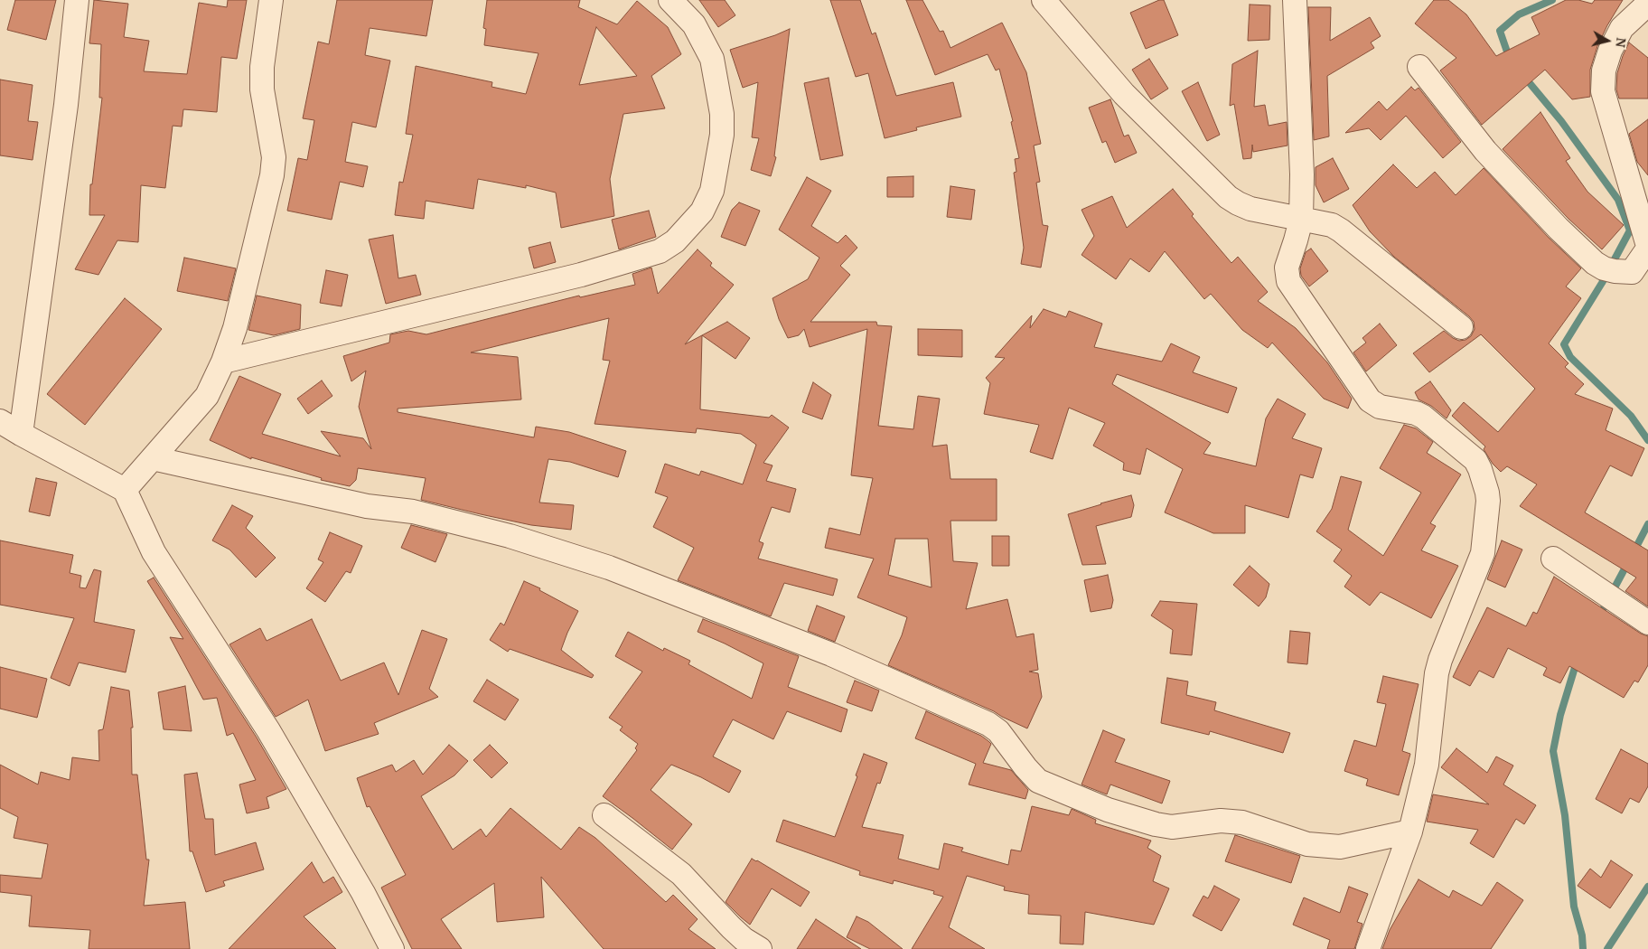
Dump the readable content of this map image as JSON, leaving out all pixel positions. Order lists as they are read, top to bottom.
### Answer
{
  "north": "right"
}
